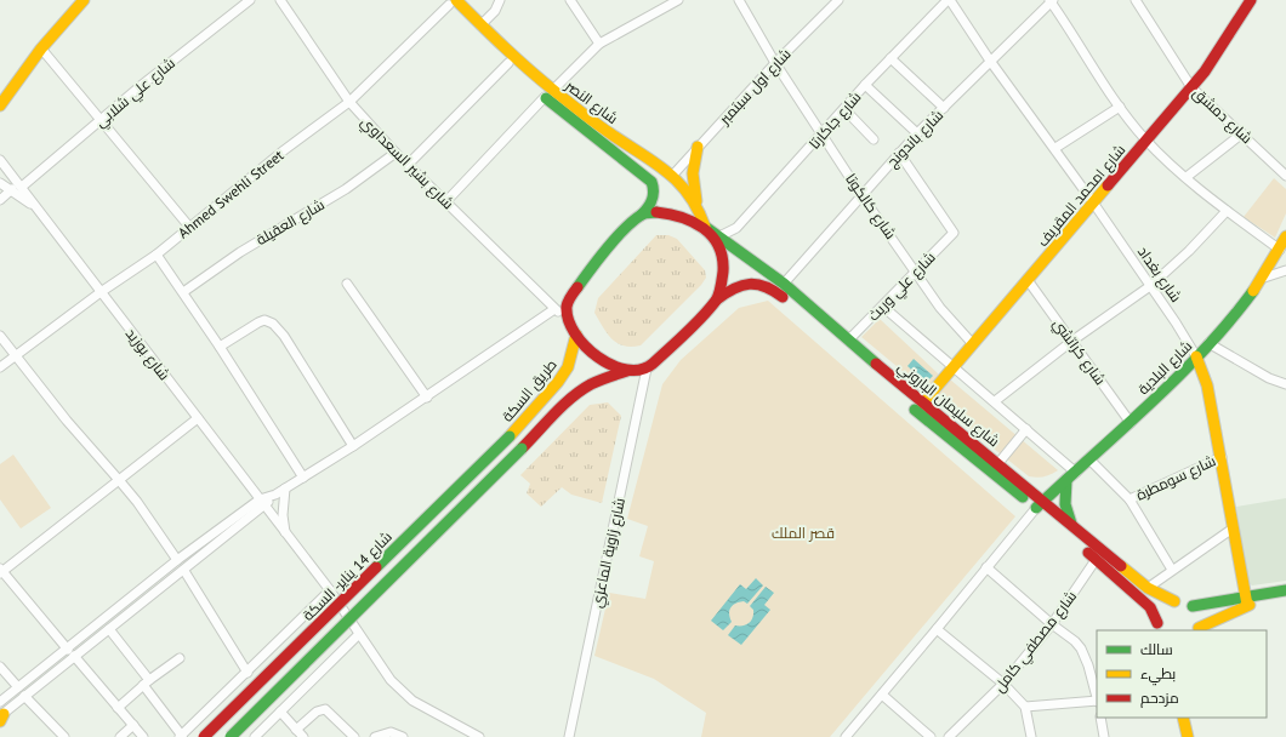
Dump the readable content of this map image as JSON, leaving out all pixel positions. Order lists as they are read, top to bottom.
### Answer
{
  "streets": {
    "main road": [
      "شارع النصر",
      "شارع امحمد المقريف",
      "شارع بغداد",
      "شارع البلدية",
      "طريق السكة",
      "شارع سليمان الباروني",
      "شارع 14 يناير- السكة"
    ],
    "street": [
      "شارع اول سبتمبر",
      "شارع علي شلابي",
      "شارع دمشق",
      "شارع جاكارتا",
      "شارع باندونج",
      "شارع بشير السعداوي",
      "Ahmed Swehli Street",
      "شارع كالكوتا",
      "شارع العقيلة",
      "شارع علي وريث",
      "شارع كراتشي",
      "شارع بوزيد",
      "شارع سومطرة",
      "شارع زاوية الماعزي",
      "شارع مصطفي كامل"
    ]
  },
  "crossings": [
    ["شارع اول سبتمبر", "شارع النصر"],
    ["شارع اول سبتمبر", "شارع كالكوتا"],
    ["شارع النصر", "شارع بشير السعداوي"],
    ["شارع النصر", "Ahmed Swehli Street"],
    ["شارع النصر", "طريق السكة"],
    ["شارع النصر", "شارع سليمان الباروني"],
    ["شارع النصر", "شارع زاوية الماعزي"],
    ["شارع دمشق", "شارع امحمد المقريف"],
    ["شارع جاكارتا", "شارع كالكوتا"],
    ["شارع جاكارتا", "شارع بغداد"],
    ["شارع جاكارتا", "شارع سليمان الباروني"],
    ["شارع باندونج", "شارع كالكوتا"],
    ["شارع باندونج", "شارع بغداد"],
    ["شارع باندونج", "شارع علي وريث"],
    ["شارع باندونج", "شارع سليمان الباروني"],
    ["شارع بشير السعداوي", "Ahmed Swehli Street"],
    ["شارع بشير السعداوي", "شارع العقيلة"],
    ["شارع بشير السعداوي", "طريق السكة"],
    ["شارع بشير السعداوي", "شارع سليمان الباروني"],
    ["شارع بشير السعداوي", "شارع زاوية الماعزي"],
    ["Ahmed Swehli Street", "شارع بوزيد"],
    ["شارع امحمد المقريف", "شارع كالكوتا"],
    ["شارع امحمد المقريف", "شارع بغداد"],
    ["شارع امحمد المقريف", "شارع كراتشي"],
    ["شارع امحمد المقريف", "شارع سليمان الباروني"],
    ["شارع كالكوتا", "شارع علي وريث"],
    ["شارع بغداد", "شارع البلدية"],
    ["شارع بغداد", "شارع سومطرة"],
    ["شارع علي وريث", "شارع سليمان الباروني"],
    ["شارع كراتشي", "شارع البلدية"],
    ["شارع البلدية", "شارع سليمان الباروني"],
    ["طريق السكة", "شارع سليمان الباروني"],
    ["طريق السكة", "شارع زاوية الماعزي"],
    ["طريق السكة", "شارع 14 يناير- السكة"],
    ["شارع سليمان الباروني", "شارع زاوية الماعزي"],
    ["شارع سليمان الباروني", "شارع مصطفي كامل"]
  ],
  "parks": ["قصر الملك"],
  "legend": ["سالك", "بطيء", "مزدحم"]
}
